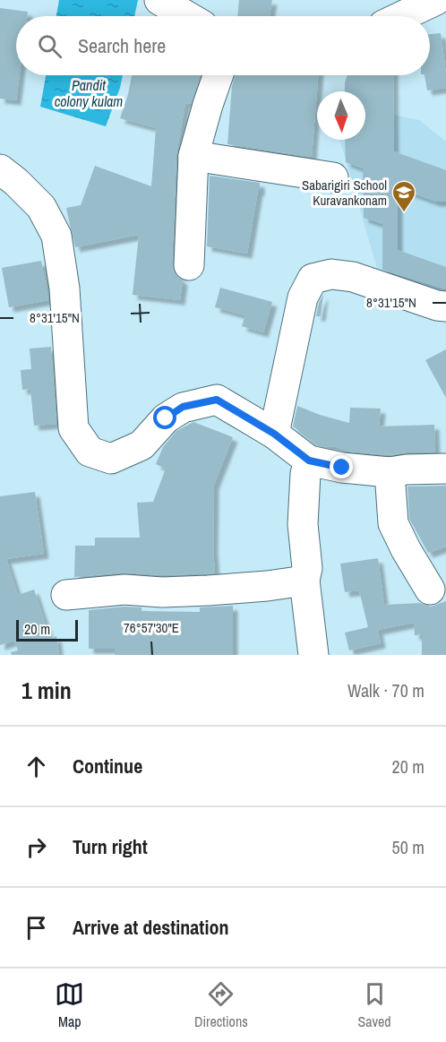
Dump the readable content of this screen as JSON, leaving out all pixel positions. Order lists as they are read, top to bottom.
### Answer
{
  "water": ["Pandit colony kulam"],
  "places": {
    "school or university": ["Sabarigiri School Kuravankonam"]
  },
  "scale_bar": "20 m",
  "north": "bottom",
  "page": {
    "search": "Search here",
    "scale": "20 m",
    "heading": ["1 min", "Walk · 70 m"],
    "list": [
      ["Continue", "20 m"],
      ["Turn right", "50 m"],
      "Arrive at destination"
    ],
    "nav": ["Map", "Directions", "Saved"]
  },
  "coordinates": ["8°31'15\"N", "76°57'30\"E"]
}
